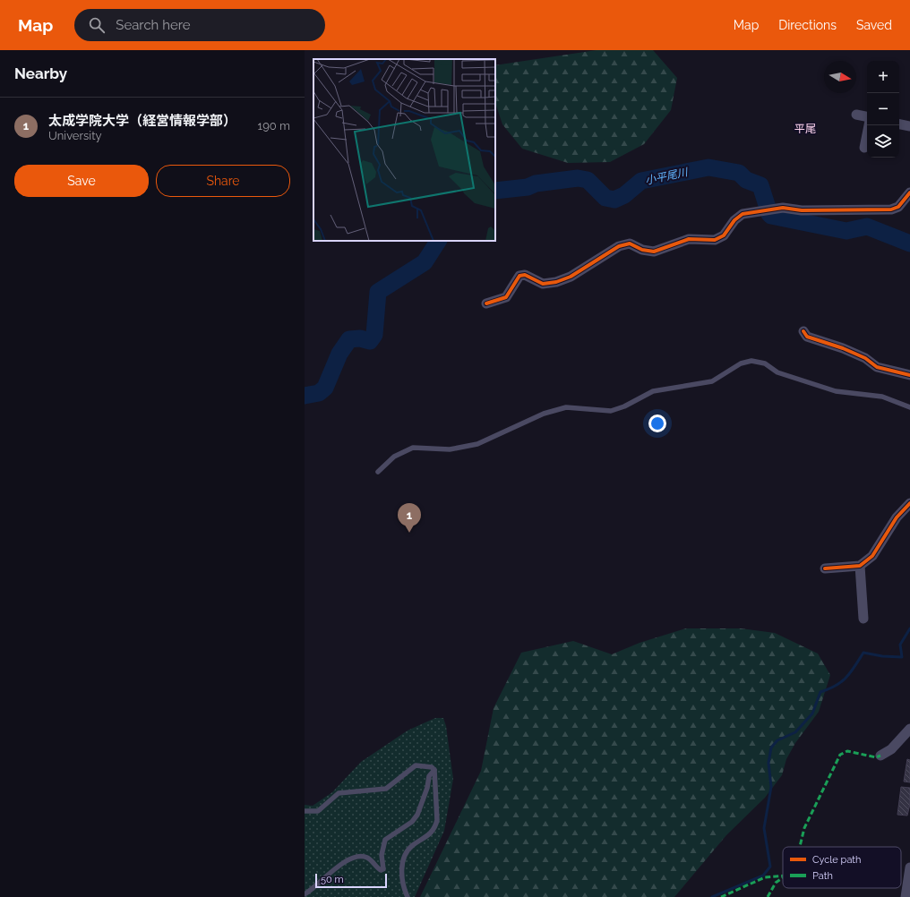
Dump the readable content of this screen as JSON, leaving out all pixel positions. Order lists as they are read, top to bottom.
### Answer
{
  "districts": ["平尾"],
  "water": ["小平尾川"],
  "legend": ["Cycle path", "Path"],
  "scale_bar": "50 m",
  "north": "right",
  "page": {
    "header": "Map",
    "search": "Search here",
    "nav": ["Map", "Directions", "Saved"],
    "heading": "Nearby",
    "map_buttons": ["+", "−"],
    "list": [
      {
        "mark": "1",
        "name": "太成学院大学（経営情報学部）",
        "note": "University",
        "value": "190 m"
      }
    ],
    "buttons": ["Save", "Share"],
    "pins": "1",
    "scale": "50 m"
  }
}
